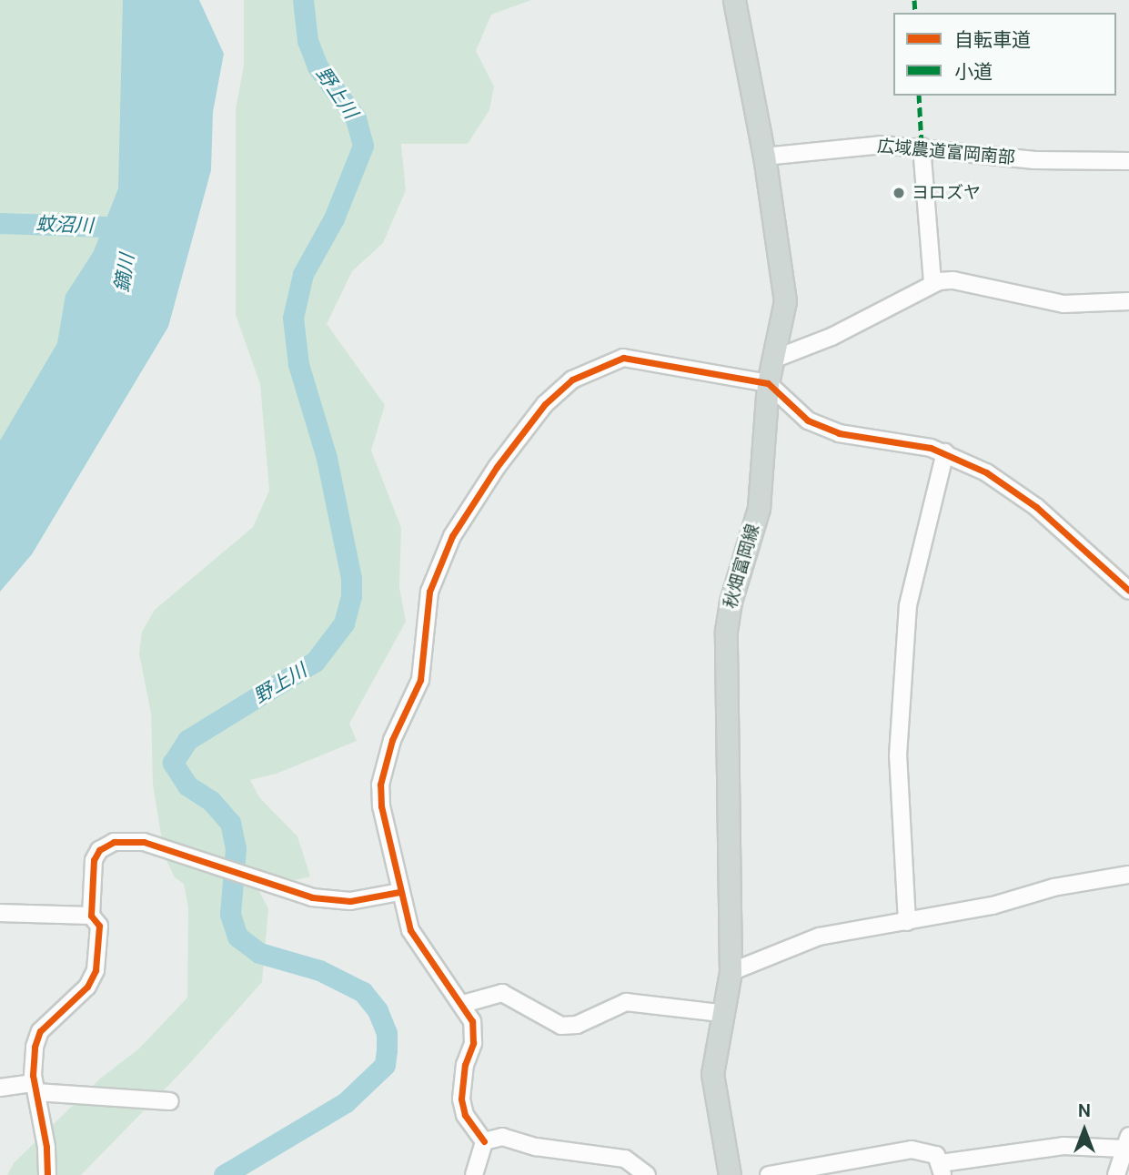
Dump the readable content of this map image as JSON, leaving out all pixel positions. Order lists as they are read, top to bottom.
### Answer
{
  "streets": {
    "main road": ["秋畑富岡線"],
    "street": ["広域農道富岡南部"]
  },
  "crossings": [
    ["広域農道富岡南部", "秋畑富岡線"]
  ],
  "water": ["野上川", "蚊沼川", "鏑川"],
  "places": ["ヨロズヤ"],
  "legend": ["自転車道", "小道"],
  "north": "top"
}
